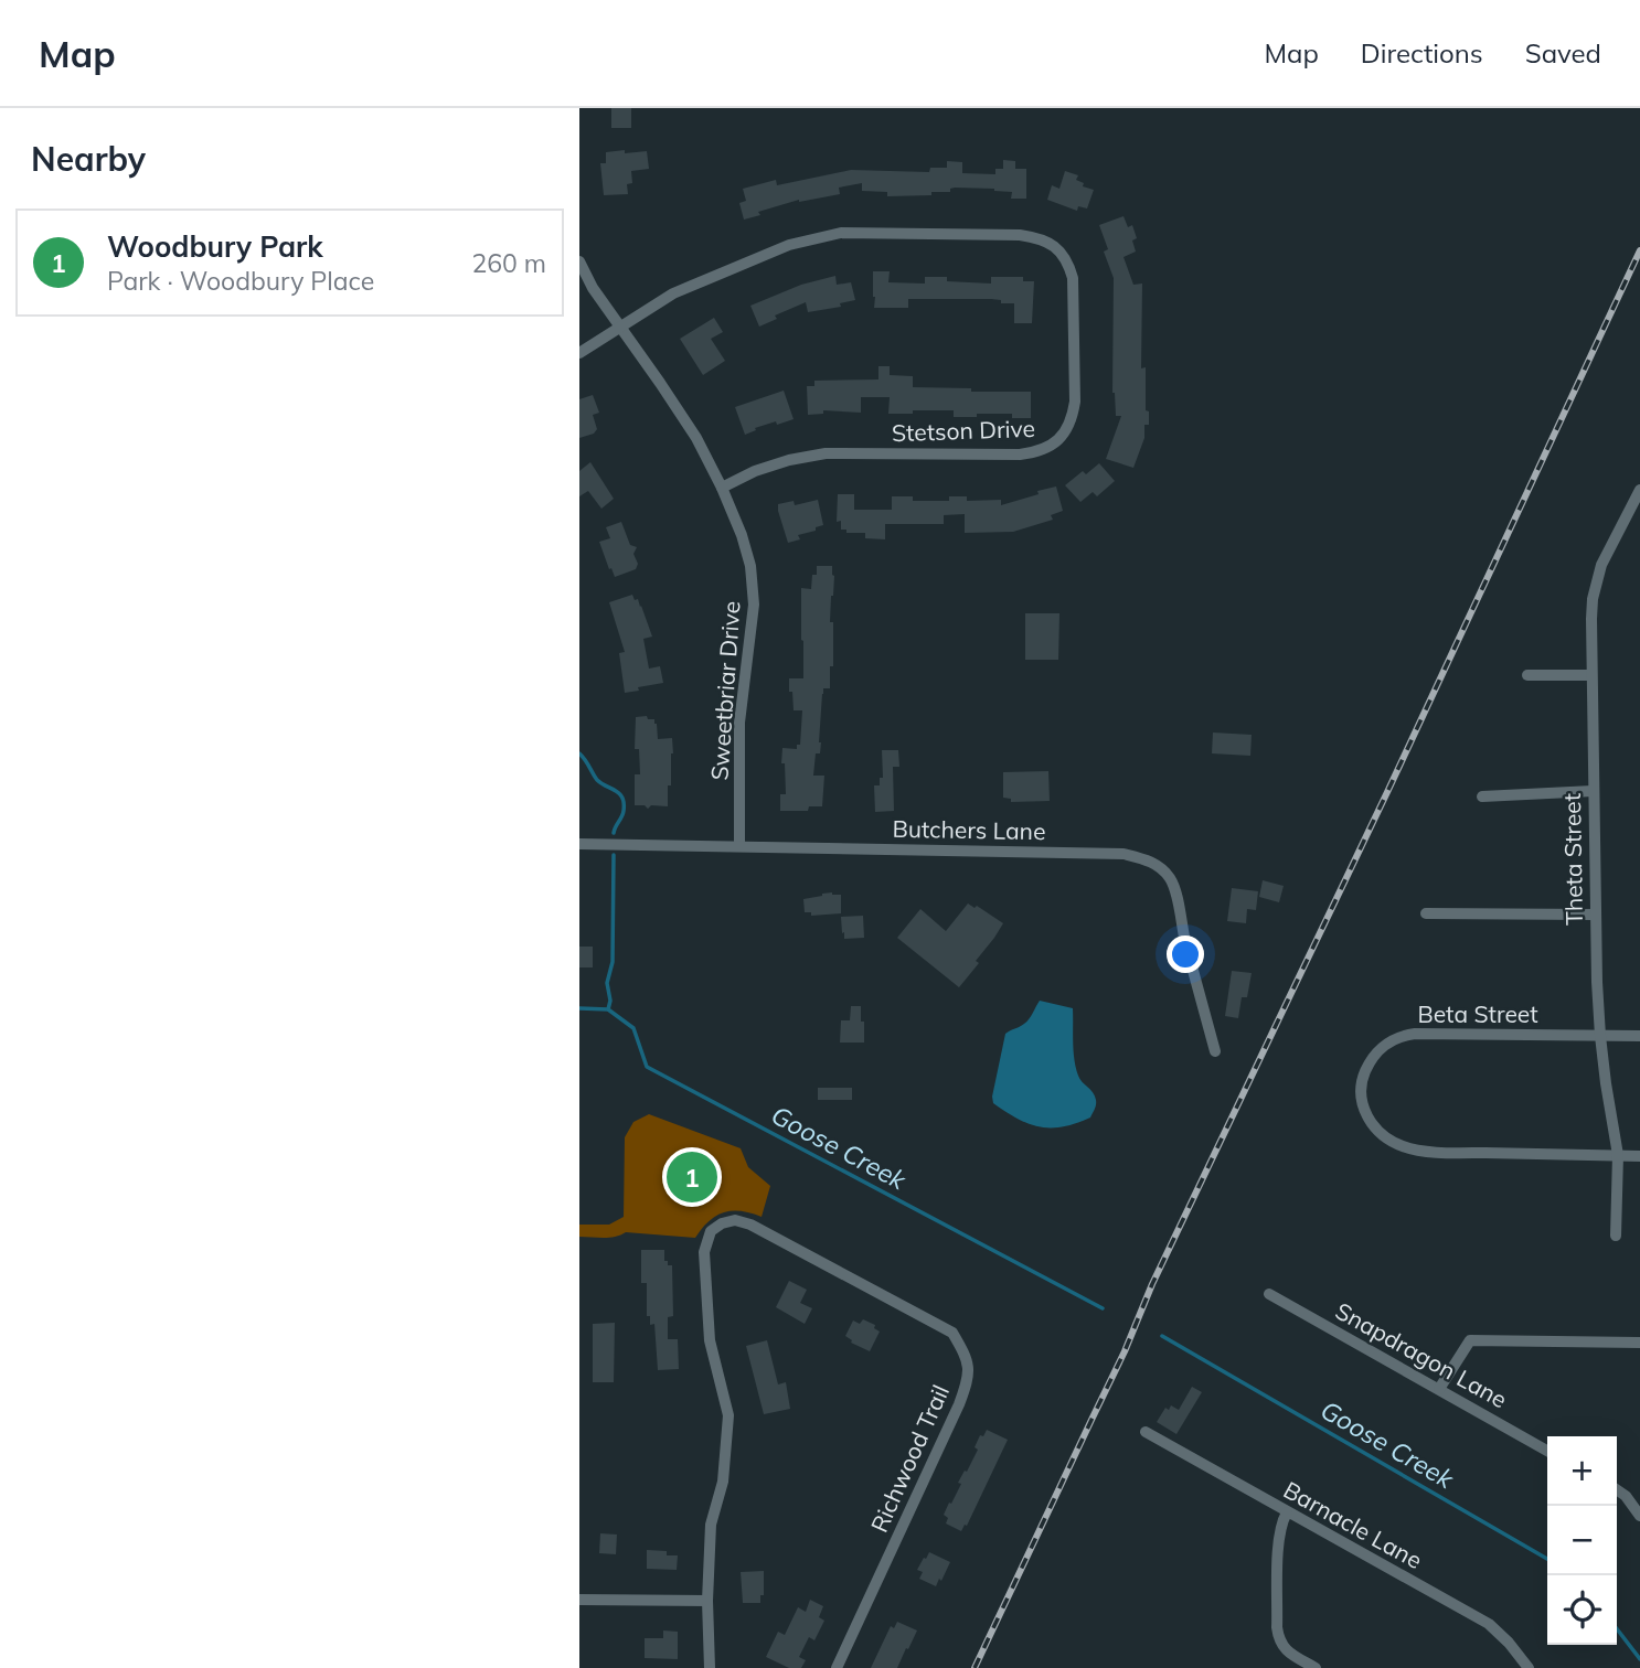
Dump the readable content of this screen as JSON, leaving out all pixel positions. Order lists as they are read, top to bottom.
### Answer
{
  "streets": {
    "street": [
      "Stetson Drive",
      "Sweetbriar Drive",
      "Butchers Lane",
      "Theta Street",
      "Beta Street",
      "Snapdragon Lane",
      "Richwood Trail",
      "Barnacle Lane"
    ]
  },
  "crossings": [
    ["Stetson Drive", "Sweetbriar Drive"],
    ["Sweetbriar Drive", "Butchers Lane"],
    ["Theta Street", "Beta Street"]
  ],
  "water": ["Goose Creek"],
  "page": {
    "header": "Map",
    "nav": ["Map", "Directions", "Saved"],
    "heading": "Nearby",
    "list": [
      {
        "mark": "1",
        "name": "Woodbury Park",
        "note": "Park · Woodbury Place",
        "value": "260 m"
      }
    ],
    "pins": "1",
    "map_buttons": ["+", "−"]
  }
}
